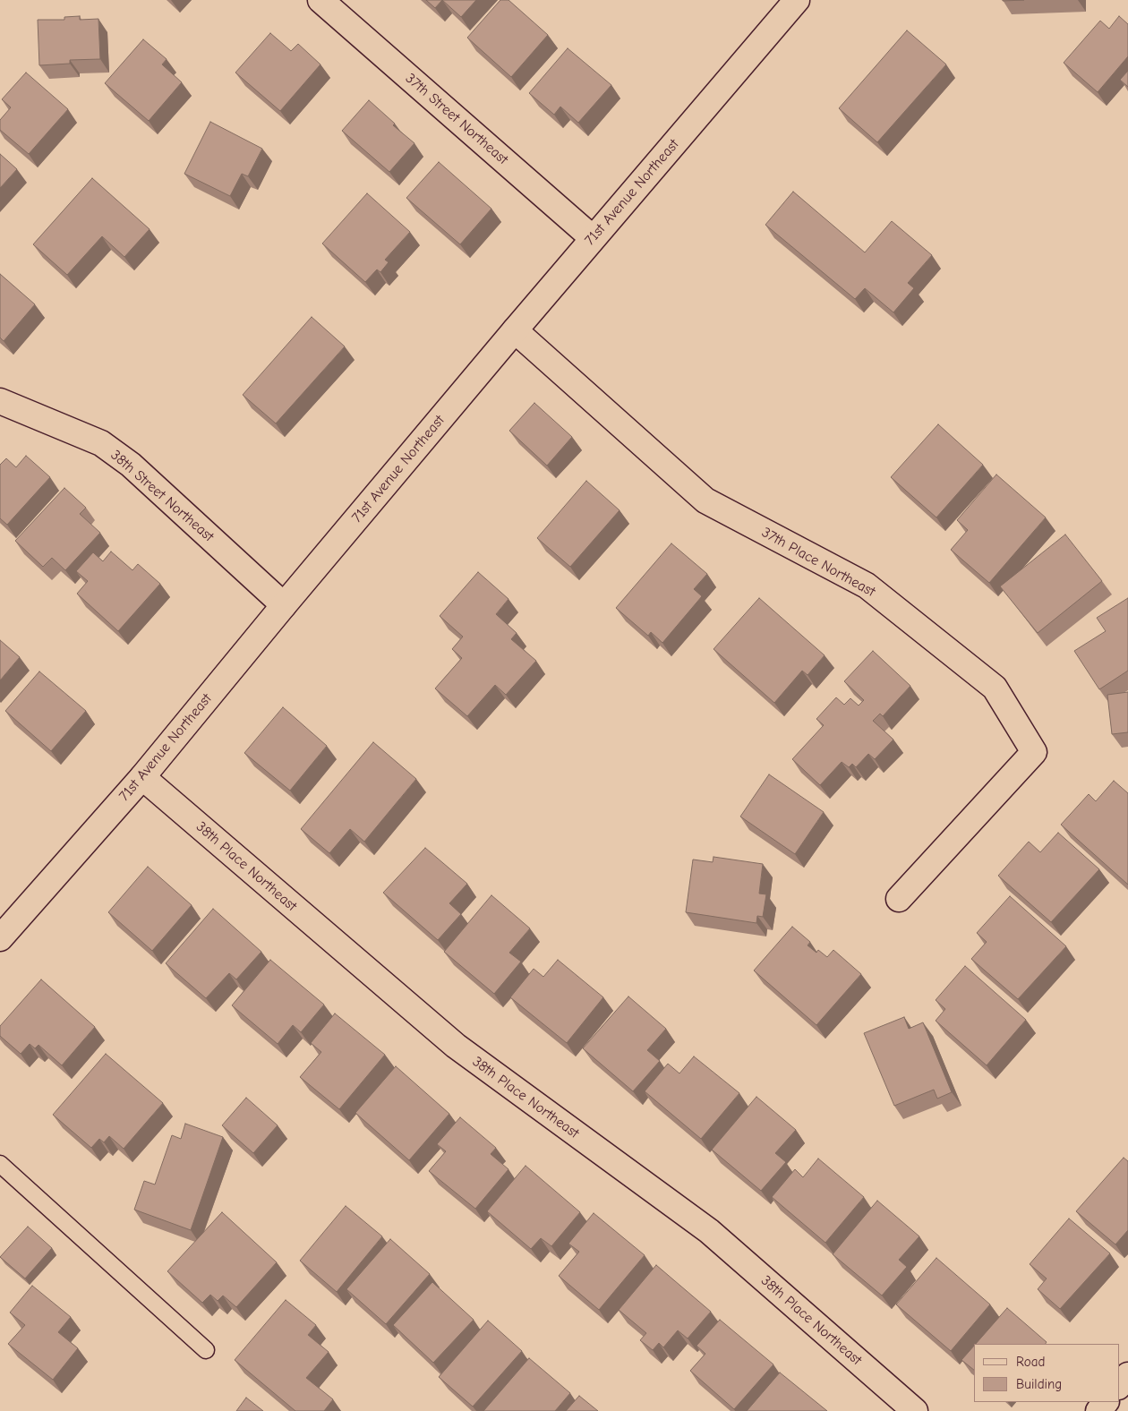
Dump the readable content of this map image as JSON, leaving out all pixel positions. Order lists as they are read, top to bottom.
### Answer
{
  "streets": {
    "street": [
      "37th Street Northeast",
      "71st Avenue Northeast",
      "38th Street Northeast",
      "37th Place Northeast",
      "38th Place Northeast"
    ]
  },
  "crossings": [
    ["37th Street Northeast", "71st Avenue Northeast"],
    ["71st Avenue Northeast", "38th Street Northeast"],
    ["71st Avenue Northeast", "37th Place Northeast"],
    ["71st Avenue Northeast", "38th Place Northeast"]
  ],
  "legend": ["Road", "Building"]
}
